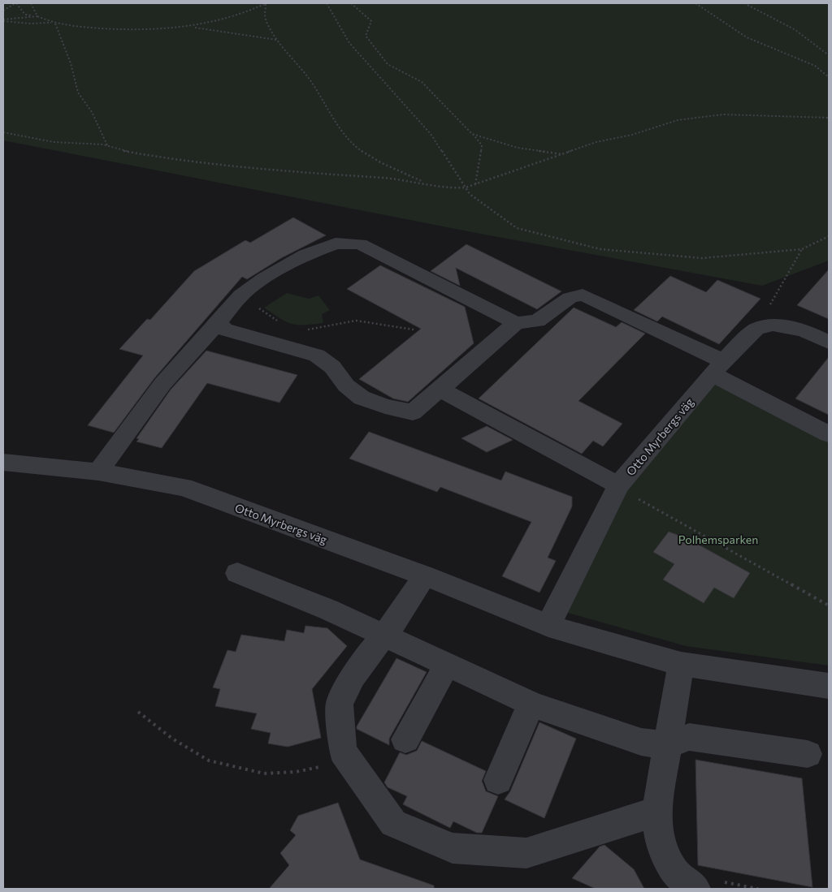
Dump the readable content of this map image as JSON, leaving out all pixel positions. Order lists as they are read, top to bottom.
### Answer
{
  "streets": {
    "street": ["Otto Myrbergs väg"]
  },
  "parks": ["Polhemsparken"]
}
